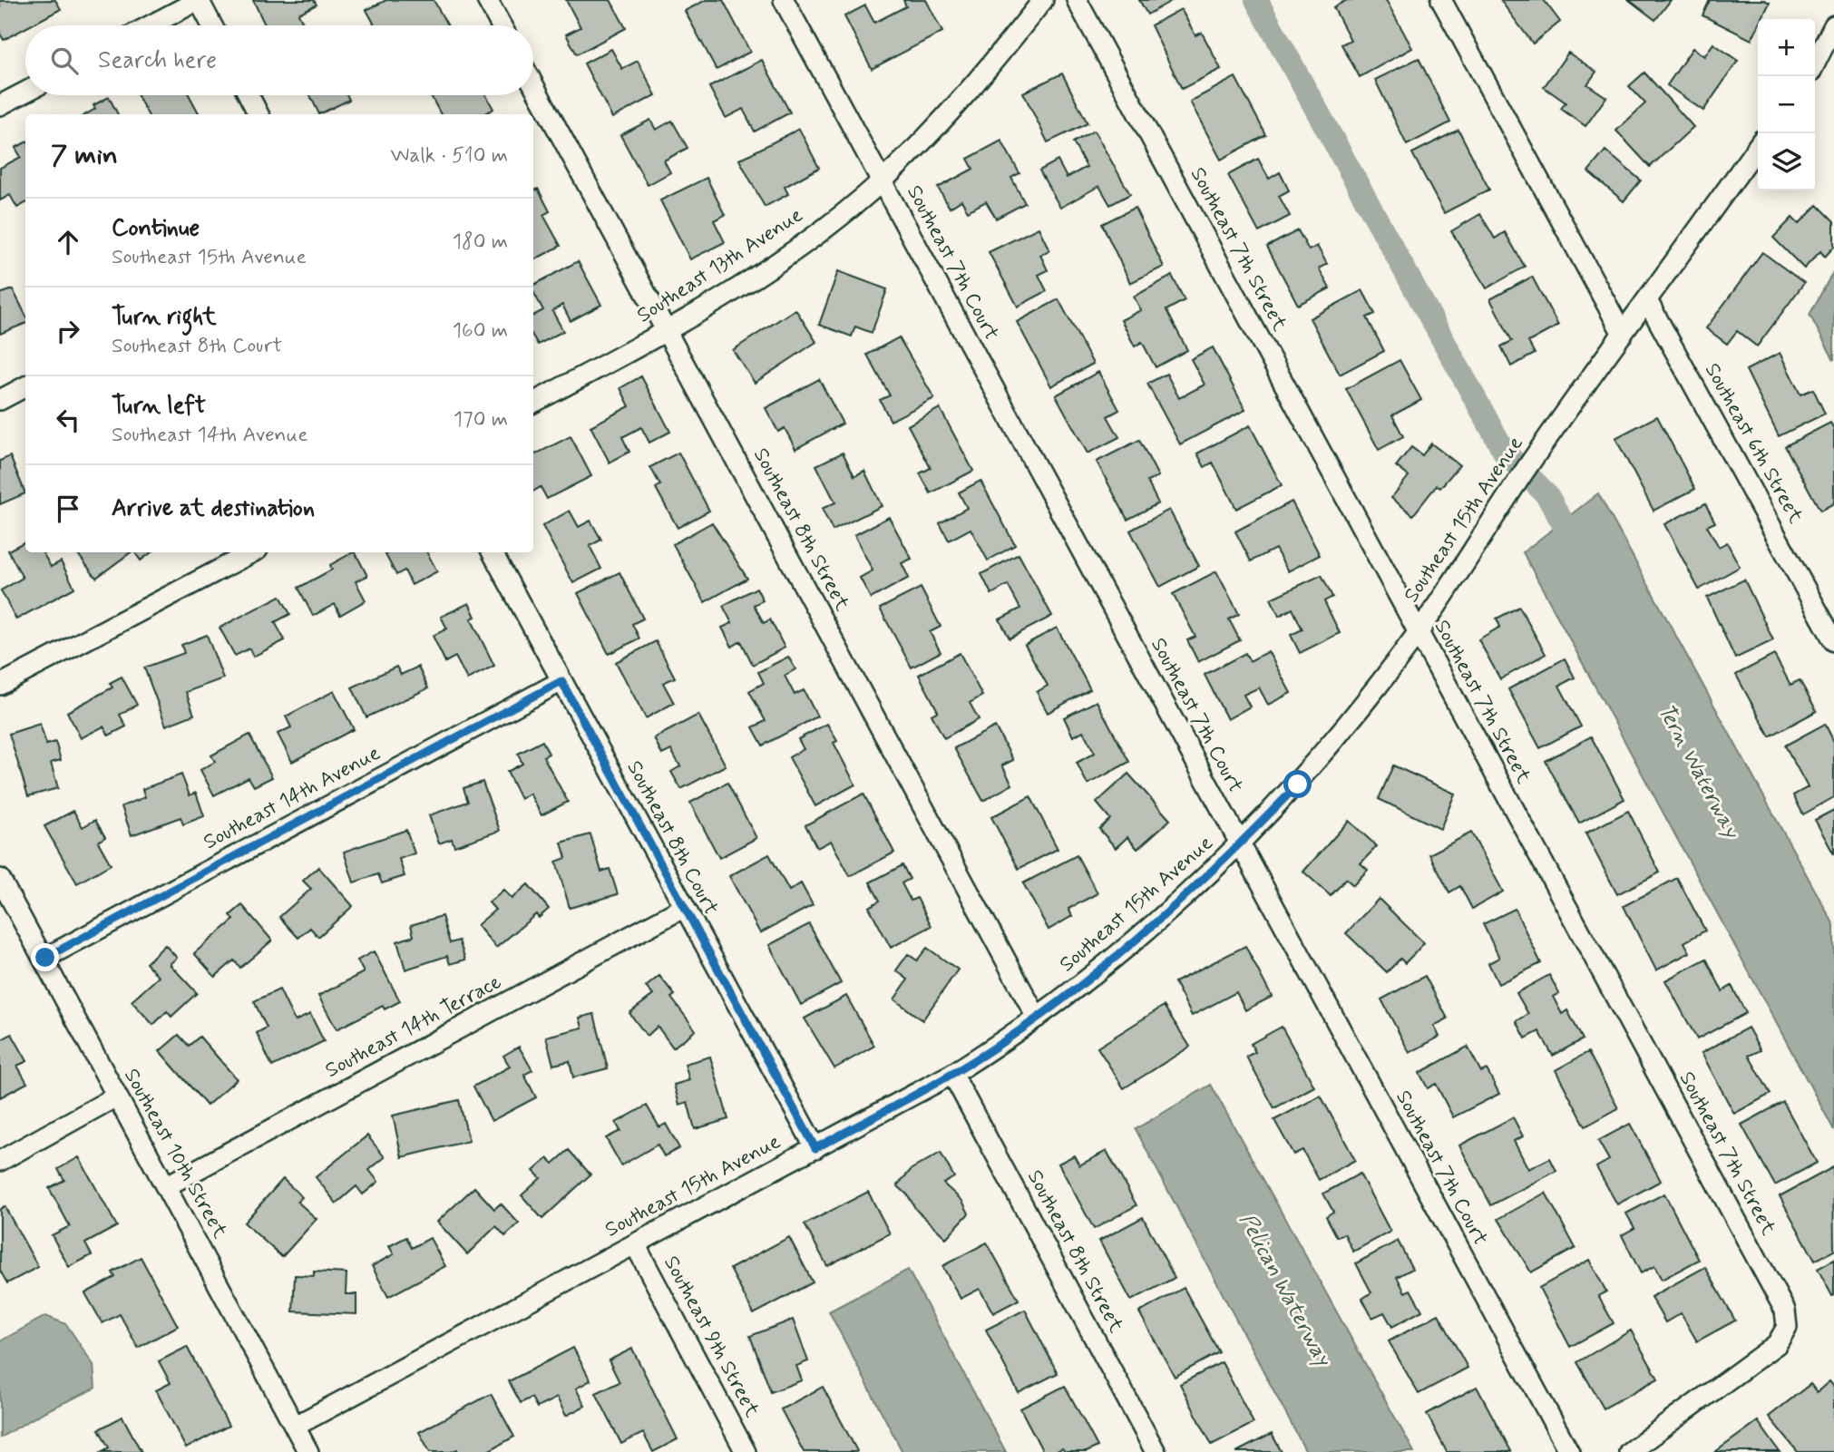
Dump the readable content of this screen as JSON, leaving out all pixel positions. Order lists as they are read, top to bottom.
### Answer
{
  "streets": {
    "street": [
      "Southeast 7th Street",
      "Southeast 7th Court",
      "Southeast 13th Avenue",
      "Southeast 6th Street",
      "Southeast 15th Avenue",
      "Southeast 8th Street",
      "Southeast 14th Avenue",
      "Southeast 8th Court",
      "Southeast 14th Terrace",
      "Southeast 10th Street",
      "Southeast 9th Street"
    ]
  },
  "crossings": [
    ["Southeast 7th Street", "Southeast 15th Avenue"],
    ["Southeast 7th Court", "Southeast 13th Avenue"],
    ["Southeast 7th Court", "Southeast 15th Avenue"],
    ["Southeast 13th Avenue", "Southeast 8th Street"],
    ["Southeast 6th Street", "Southeast 15th Avenue"],
    ["Southeast 15th Avenue", "Southeast 8th Street"],
    ["Southeast 15th Avenue", "Southeast 8th Court"],
    ["Southeast 15th Avenue", "Southeast 10th Street"],
    ["Southeast 15th Avenue", "Southeast 9th Street"],
    ["Southeast 14th Avenue", "Southeast 8th Court"],
    ["Southeast 14th Avenue", "Southeast 10th Street"],
    ["Southeast 8th Court", "Southeast 14th Terrace"],
    ["Southeast 14th Terrace", "Southeast 10th Street"]
  ],
  "water": ["Tern Waterway", "Pelican Waterway"],
  "page": {
    "map_buttons": ["+", "−"],
    "search": "Search here",
    "heading": ["7 min", "Walk · 510 m"],
    "list": [
      ["Continue", "Southeast 15th Avenue", "180 m"],
      ["Turn right", "Southeast 8th Court", "160 m"],
      ["Turn left", "Southeast 14th Avenue", "170 m"],
      "Arrive at destination"
    ]
  }
}
